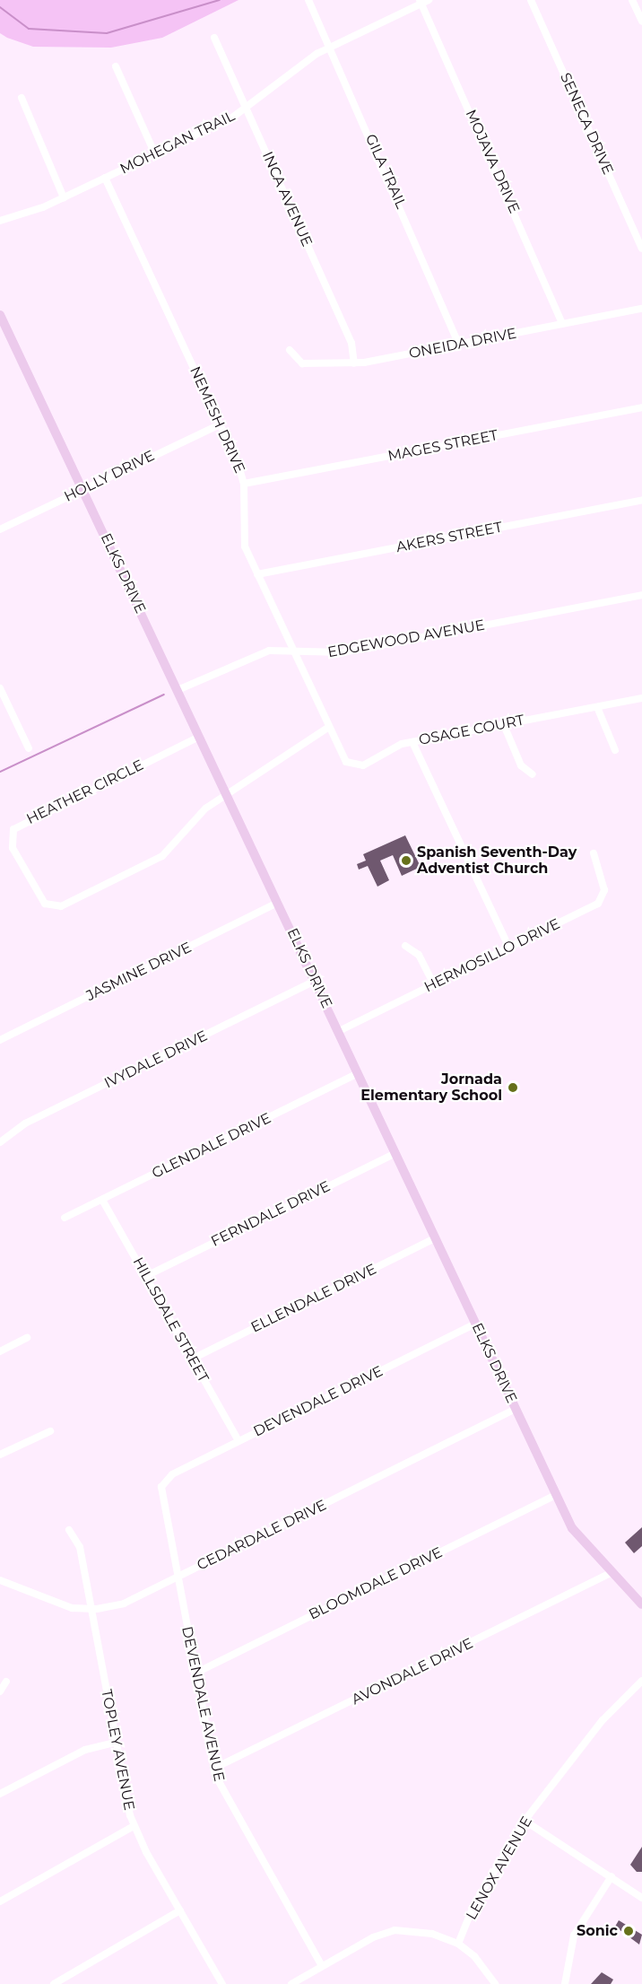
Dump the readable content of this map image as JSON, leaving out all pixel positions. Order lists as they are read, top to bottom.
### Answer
{
  "streets": {
    "main road": ["ELKS DRIVE"],
    "street": [
      "SENECA DRIVE",
      "MOHEGAN TRAIL",
      "MOJAVA DRIVE",
      "GILA TRAIL",
      "INCA AVENUE",
      "ONEIDA DRIVE",
      "NEMESH DRIVE",
      "MAGES STREET",
      "HOLLY DRIVE",
      "AKERS STREET",
      "EDGEWOOD AVENUE",
      "OSAGE COURT",
      "HEATHER CIRCLE",
      "HERMOSILLO DRIVE",
      "JASMINE DRIVE",
      "IVYDALE DRIVE",
      "GLENDALE DRIVE",
      "FERNDALE DRIVE",
      "ELLENDALE DRIVE",
      "HILLSDALE STREET",
      "DEVENDALE DRIVE",
      "CEDARDALE DRIVE",
      "BLOOMDALE DRIVE",
      "AVONDALE DRIVE",
      "DEVENDALE AVENUE",
      "TOPLEY AVENUE",
      "LENOX AVENUE"
    ]
  },
  "crossings": [
    ["MOHEGAN TRAIL", "MOJAVA DRIVE"],
    ["MOHEGAN TRAIL", "GILA TRAIL"],
    ["MOHEGAN TRAIL", "INCA AVENUE"],
    ["MOHEGAN TRAIL", "NEMESH DRIVE"],
    ["MOJAVA DRIVE", "ONEIDA DRIVE"],
    ["GILA TRAIL", "ONEIDA DRIVE"],
    ["INCA AVENUE", "ONEIDA DRIVE"],
    ["NEMESH DRIVE", "MAGES STREET"],
    ["NEMESH DRIVE", "HOLLY DRIVE"],
    ["NEMESH DRIVE", "AKERS STREET"],
    ["NEMESH DRIVE", "EDGEWOOD AVENUE"],
    ["NEMESH DRIVE", "OSAGE COURT"],
    ["HOLLY DRIVE", "ELKS DRIVE"],
    ["ELKS DRIVE", "EDGEWOOD AVENUE"],
    ["ELKS DRIVE", "HEATHER CIRCLE"],
    ["ELKS DRIVE", "HERMOSILLO DRIVE"],
    ["ELKS DRIVE", "JASMINE DRIVE"],
    ["ELKS DRIVE", "IVYDALE DRIVE"],
    ["ELKS DRIVE", "GLENDALE DRIVE"],
    ["ELKS DRIVE", "FERNDALE DRIVE"],
    ["ELKS DRIVE", "ELLENDALE DRIVE"],
    ["ELKS DRIVE", "DEVENDALE DRIVE"],
    ["ELKS DRIVE", "CEDARDALE DRIVE"],
    ["ELKS DRIVE", "BLOOMDALE DRIVE"],
    ["ELKS DRIVE", "AVONDALE DRIVE"],
    ["GLENDALE DRIVE", "HILLSDALE STREET"],
    ["FERNDALE DRIVE", "HILLSDALE STREET"],
    ["ELLENDALE DRIVE", "HILLSDALE STREET"],
    ["HILLSDALE STREET", "DEVENDALE DRIVE"],
    ["DEVENDALE DRIVE", "DEVENDALE AVENUE"],
    ["CEDARDALE DRIVE", "DEVENDALE AVENUE"],
    ["CEDARDALE DRIVE", "TOPLEY AVENUE"],
    ["BLOOMDALE DRIVE", "DEVENDALE AVENUE"],
    ["AVONDALE DRIVE", "DEVENDALE AVENUE"]
  ],
  "places": ["Spanish Seventh-Day Adventist Church", "Jornada Elementary School", "Sonic"]
}
